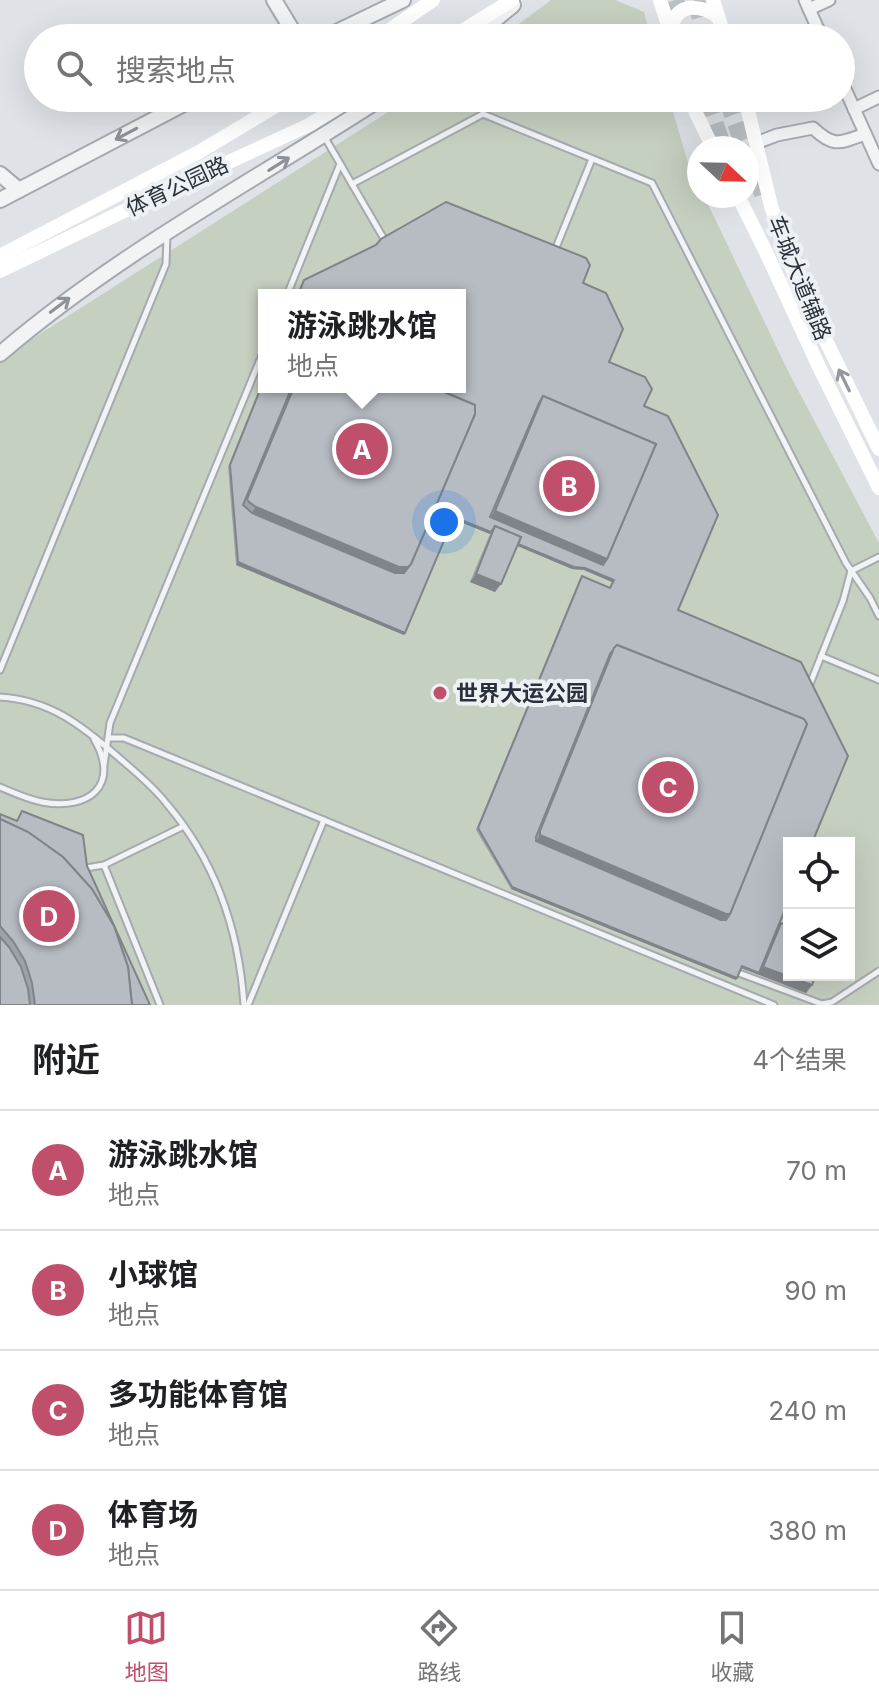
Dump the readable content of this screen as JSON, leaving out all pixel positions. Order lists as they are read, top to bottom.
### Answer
{
  "streets": {
    "main road": ["体育公园路", "车城大道辅路"]
  },
  "places": ["世界大运公园"],
  "north": "right",
  "page": {
    "search": "搜索地点",
    "popup": ["游泳跳水馆", "地点"],
    "pins": [
      "A",
      "B",
      "C",
      "D"
    ],
    "heading": ["附近", "4个结果"],
    "list": [
      {
        "mark": "A",
        "name": "游泳跳水馆",
        "note": "地点",
        "value": "70 m"
      },
      {
        "mark": "B",
        "name": "小球馆",
        "note": "地点",
        "value": "90 m"
      },
      {
        "mark": "C",
        "name": "多功能体育馆",
        "note": "地点",
        "value": "240 m"
      },
      {
        "mark": "D",
        "name": "体育场",
        "note": "地点",
        "value": "380 m"
      }
    ],
    "nav": ["地图", "路线", "收藏"]
  }
}
